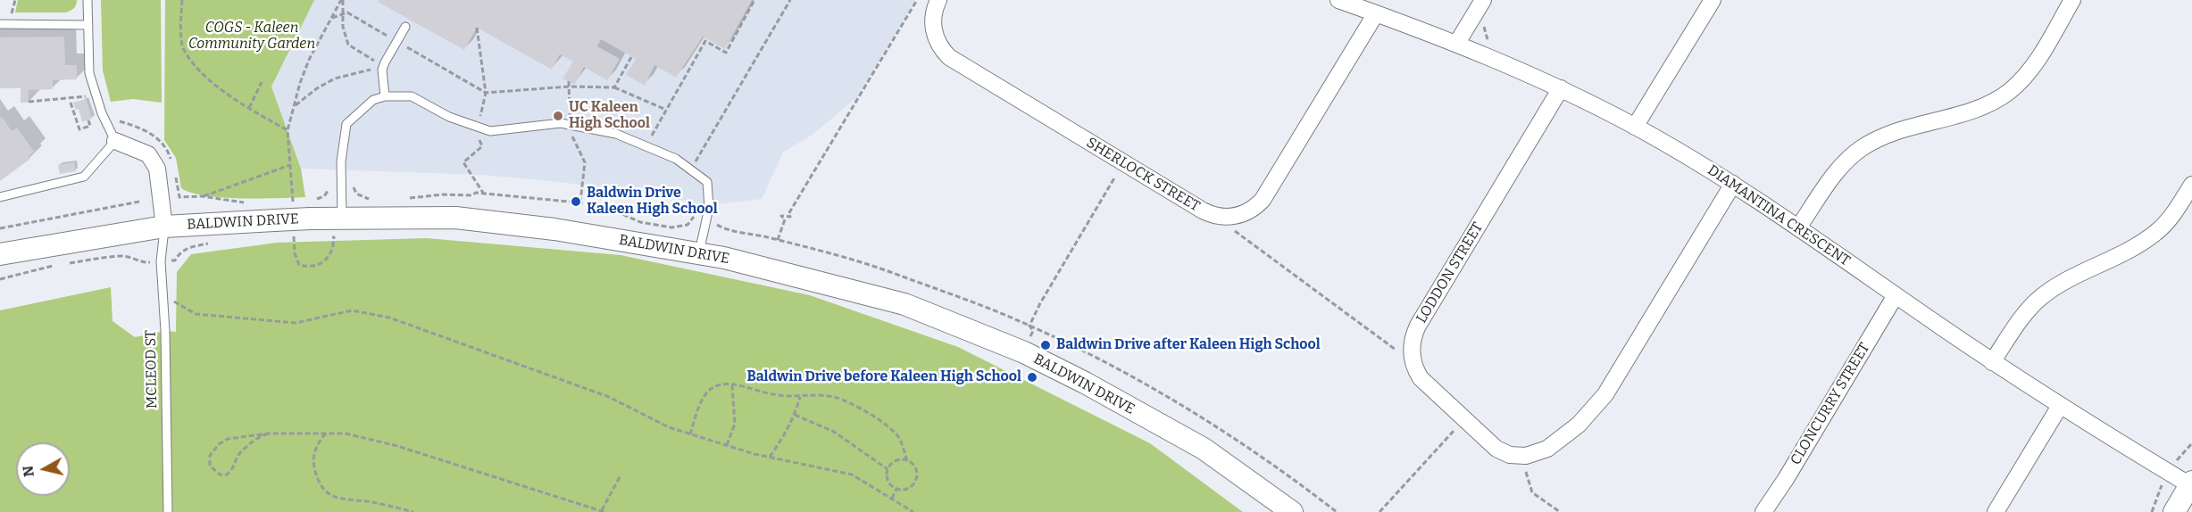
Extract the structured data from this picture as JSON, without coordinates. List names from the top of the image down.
{
  "streets": {
    "main road": ["BALDWIN DRIVE"],
    "street": [
      "SHERLOCK STREET",
      "DIAMANTINA CRESCENT",
      "LODDON STREET",
      "CLONCURRY STREET"
    ],
    "lane": ["MCLEOD ST"]
  },
  "crossings": [
    ["DIAMANTINA CRESCENT", "LODDON STREET"],
    ["DIAMANTINA CRESCENT", "CLONCURRY STREET"],
    ["BALDWIN DRIVE", "MCLEOD ST"]
  ],
  "parks": ["COGS - Kaleen Community Garden"],
  "places": [
    "UC Kaleen High School",
    "Baldwin Drive Kaleen High School",
    "Baldwin Drive after Kaleen High School",
    "Baldwin Drive before Kaleen High School"
  ],
  "north": "left"
}
